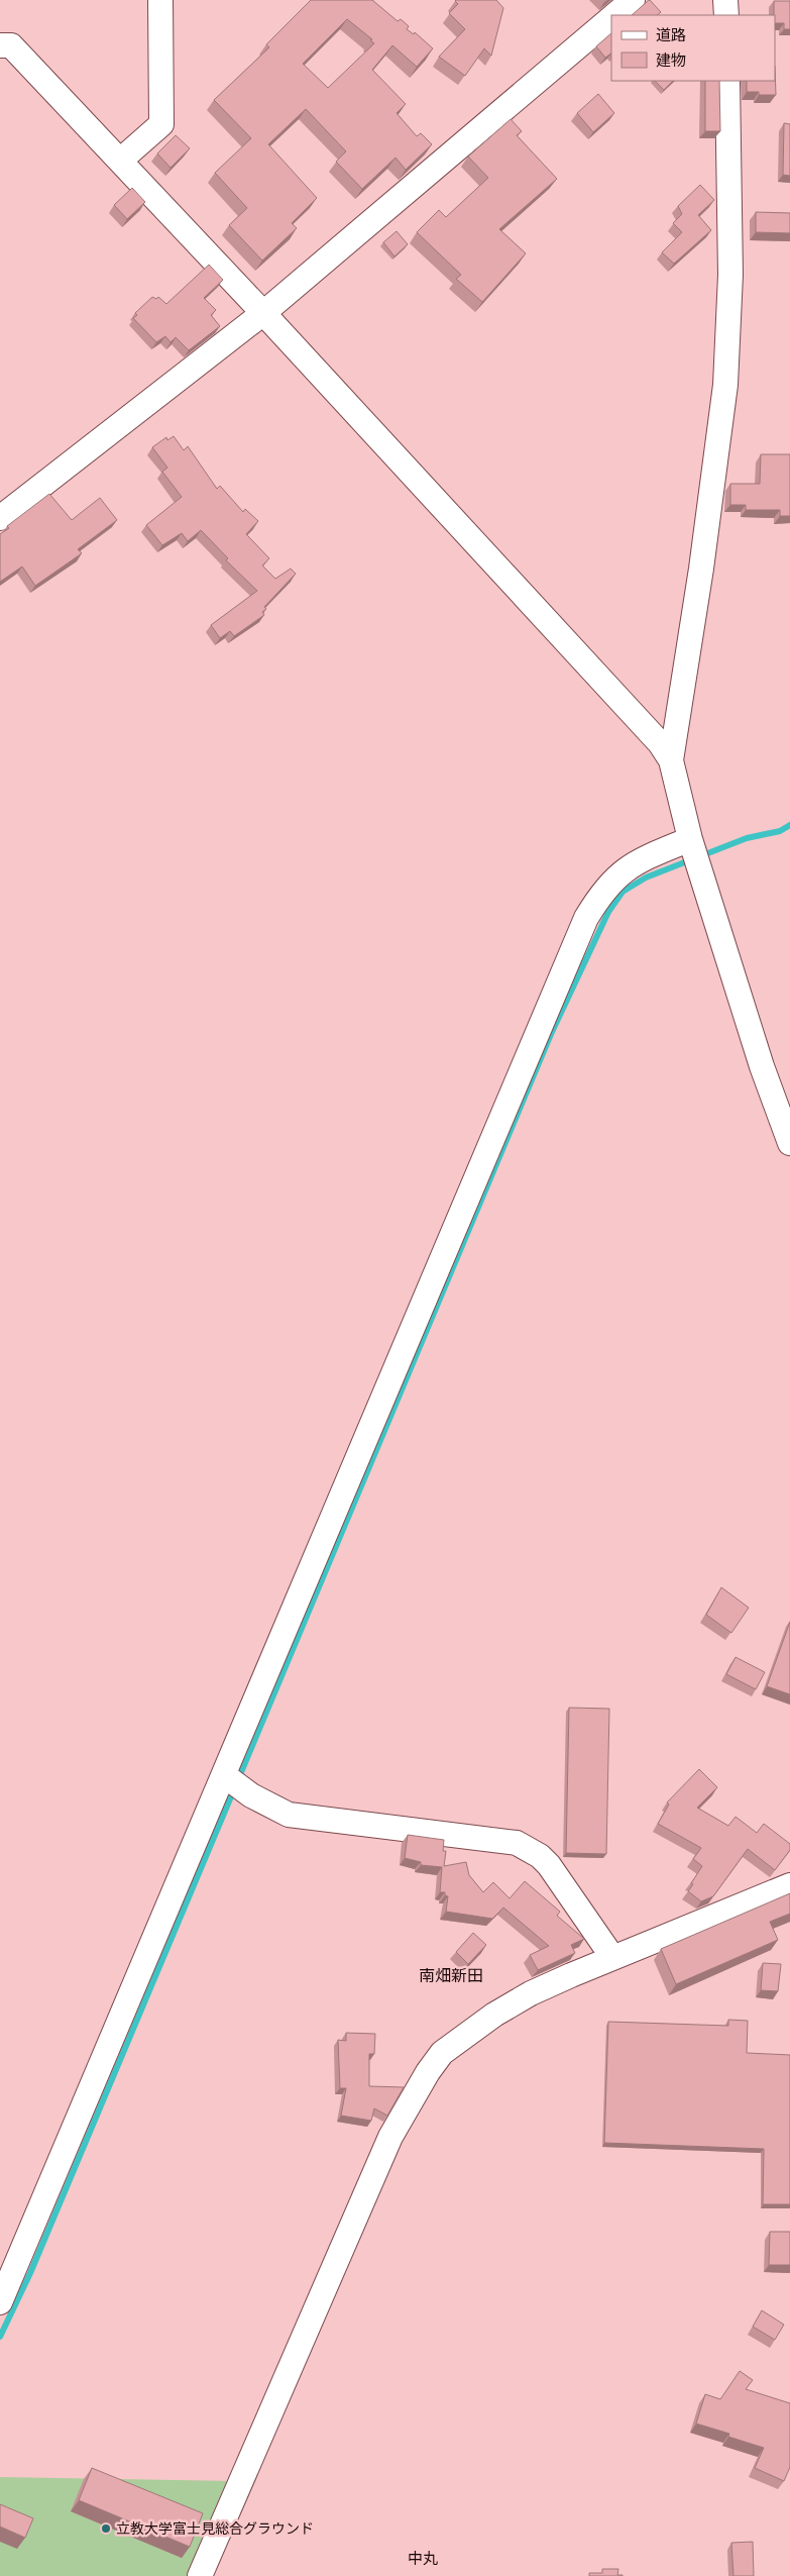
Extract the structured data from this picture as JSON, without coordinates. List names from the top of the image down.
{
  "districts": ["南畑新田", "中丸"],
  "places": ["立教大学富士見総合グラウンド"],
  "legend": ["道路", "建物"]
}
